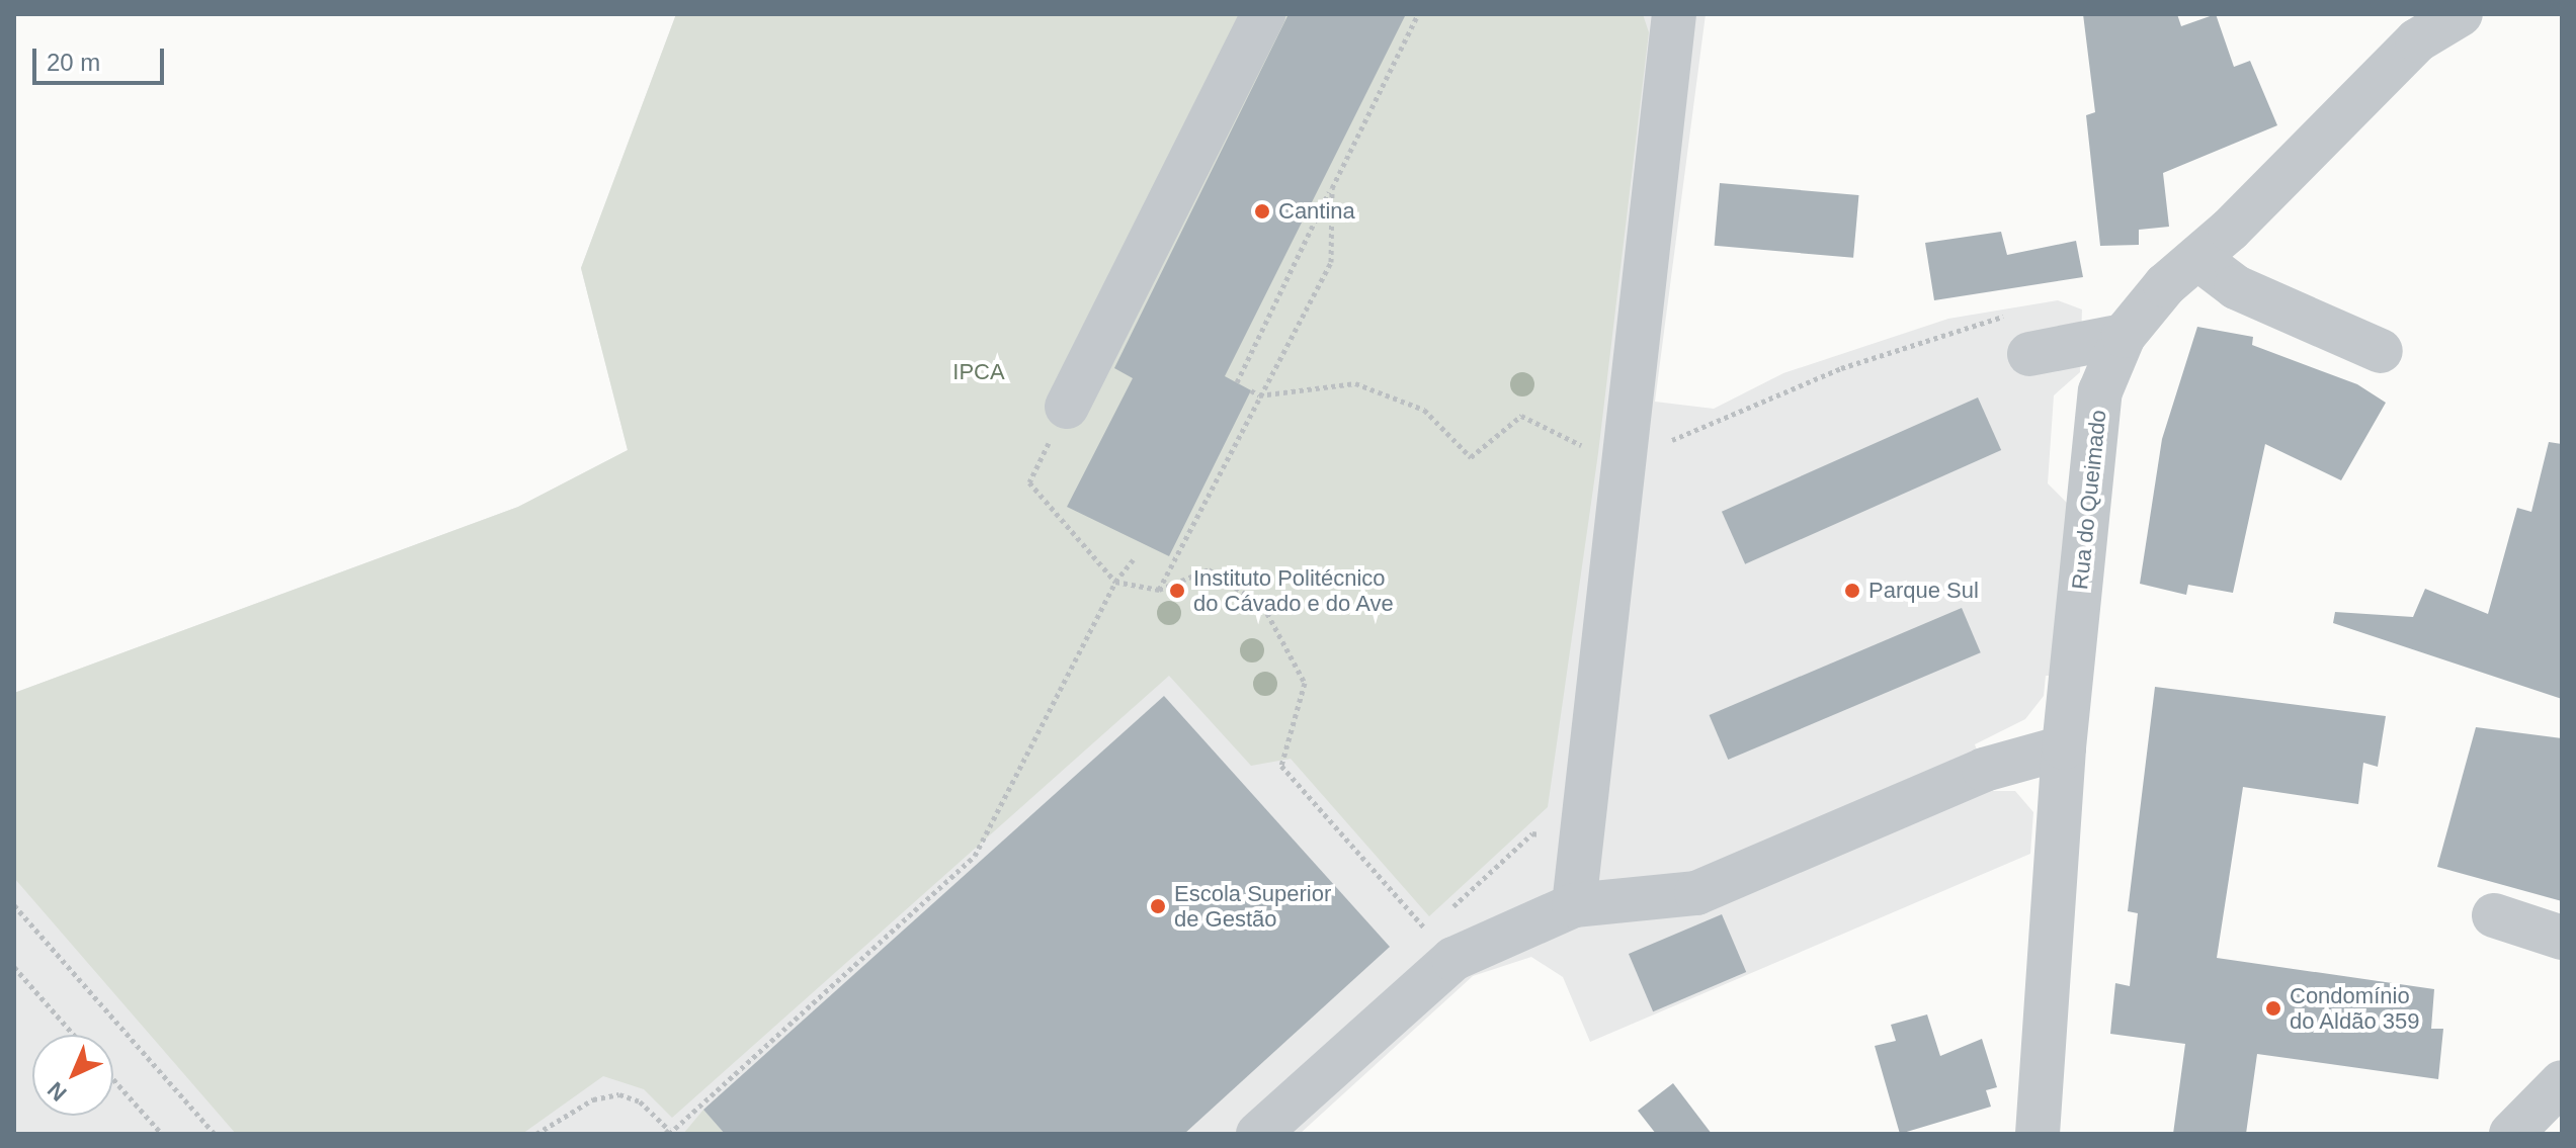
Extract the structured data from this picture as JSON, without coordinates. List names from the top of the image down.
{
  "streets": {
    "street": ["Rua do Queimado"]
  },
  "parks": ["IPCA"],
  "places": [
    "Cantina",
    "Instituto Politécnico do Cávado e do Ave",
    "Parque Sul",
    "Escola Superior de Gestão",
    "Condomínio do Aldão 359"
  ],
  "scale_bar": "20 m",
  "north": "bottom left"
}
